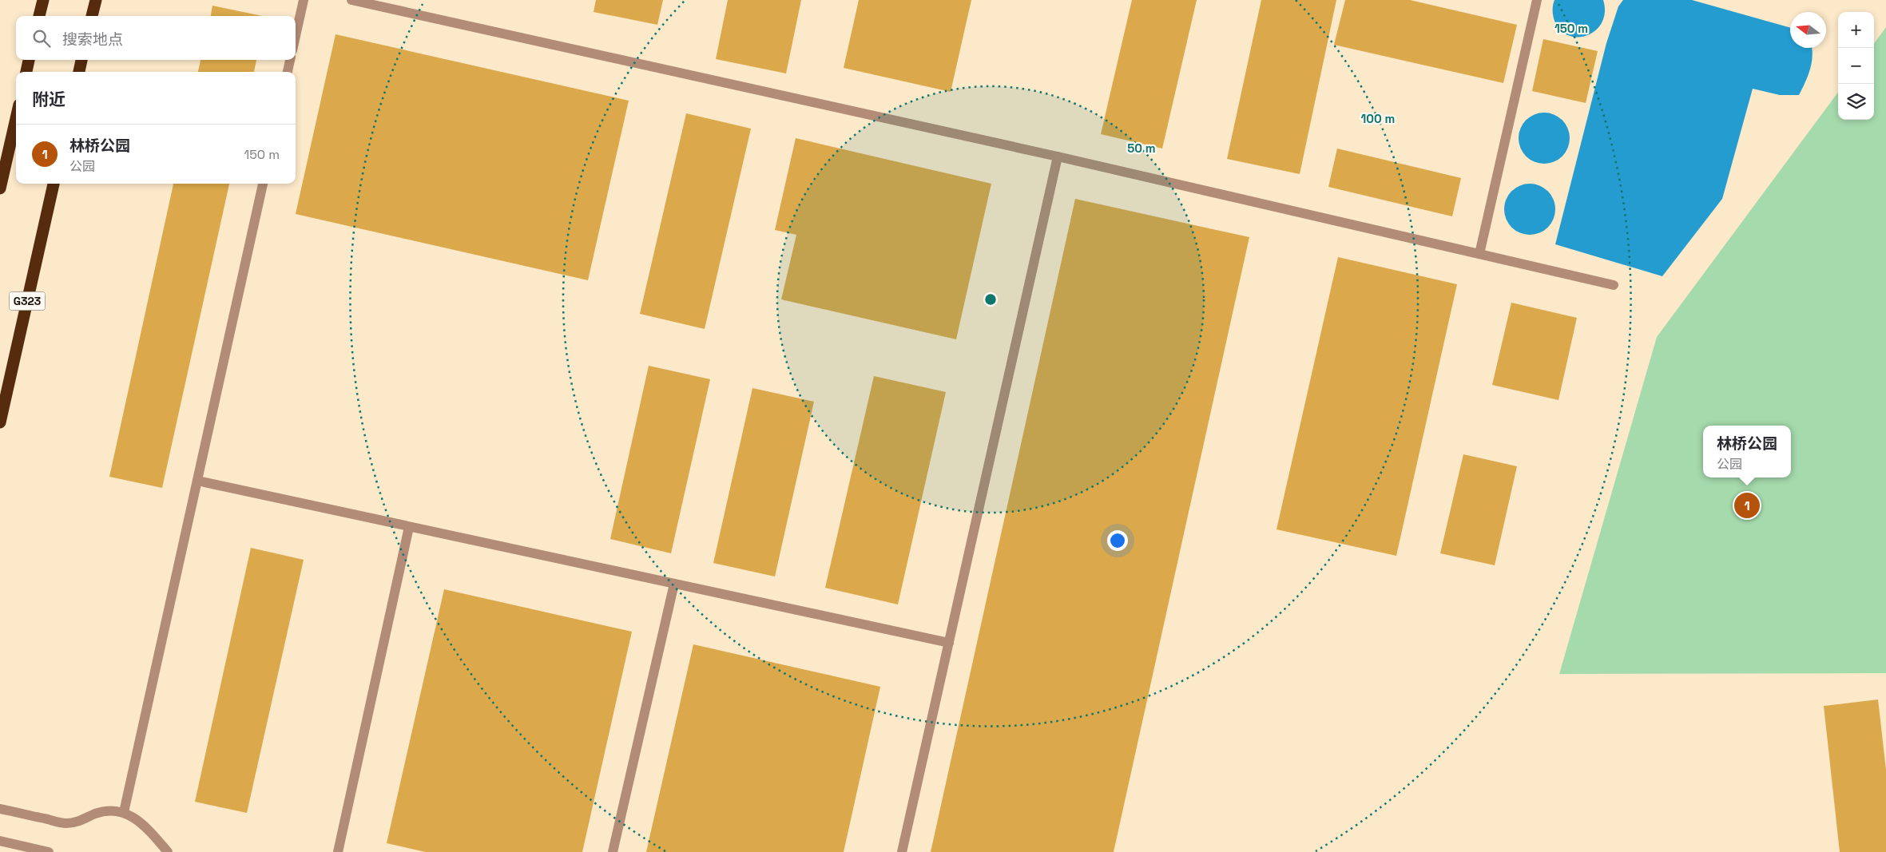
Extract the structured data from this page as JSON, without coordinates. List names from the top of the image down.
{
  "streets": {
    "highway": ["G323"]
  },
  "north": "left",
  "page": {
    "map_buttons": ["+", "−"],
    "search": "搜索地点",
    "heading": "附近",
    "list": [
      {
        "mark": "1",
        "name": "林桥公园",
        "note": "公园",
        "value": "150 m"
      }
    ],
    "popup": ["林桥公园", "公园"],
    "pins": "1"
  },
  "rings": ["150 m", "100 m", "50 m"]
}
